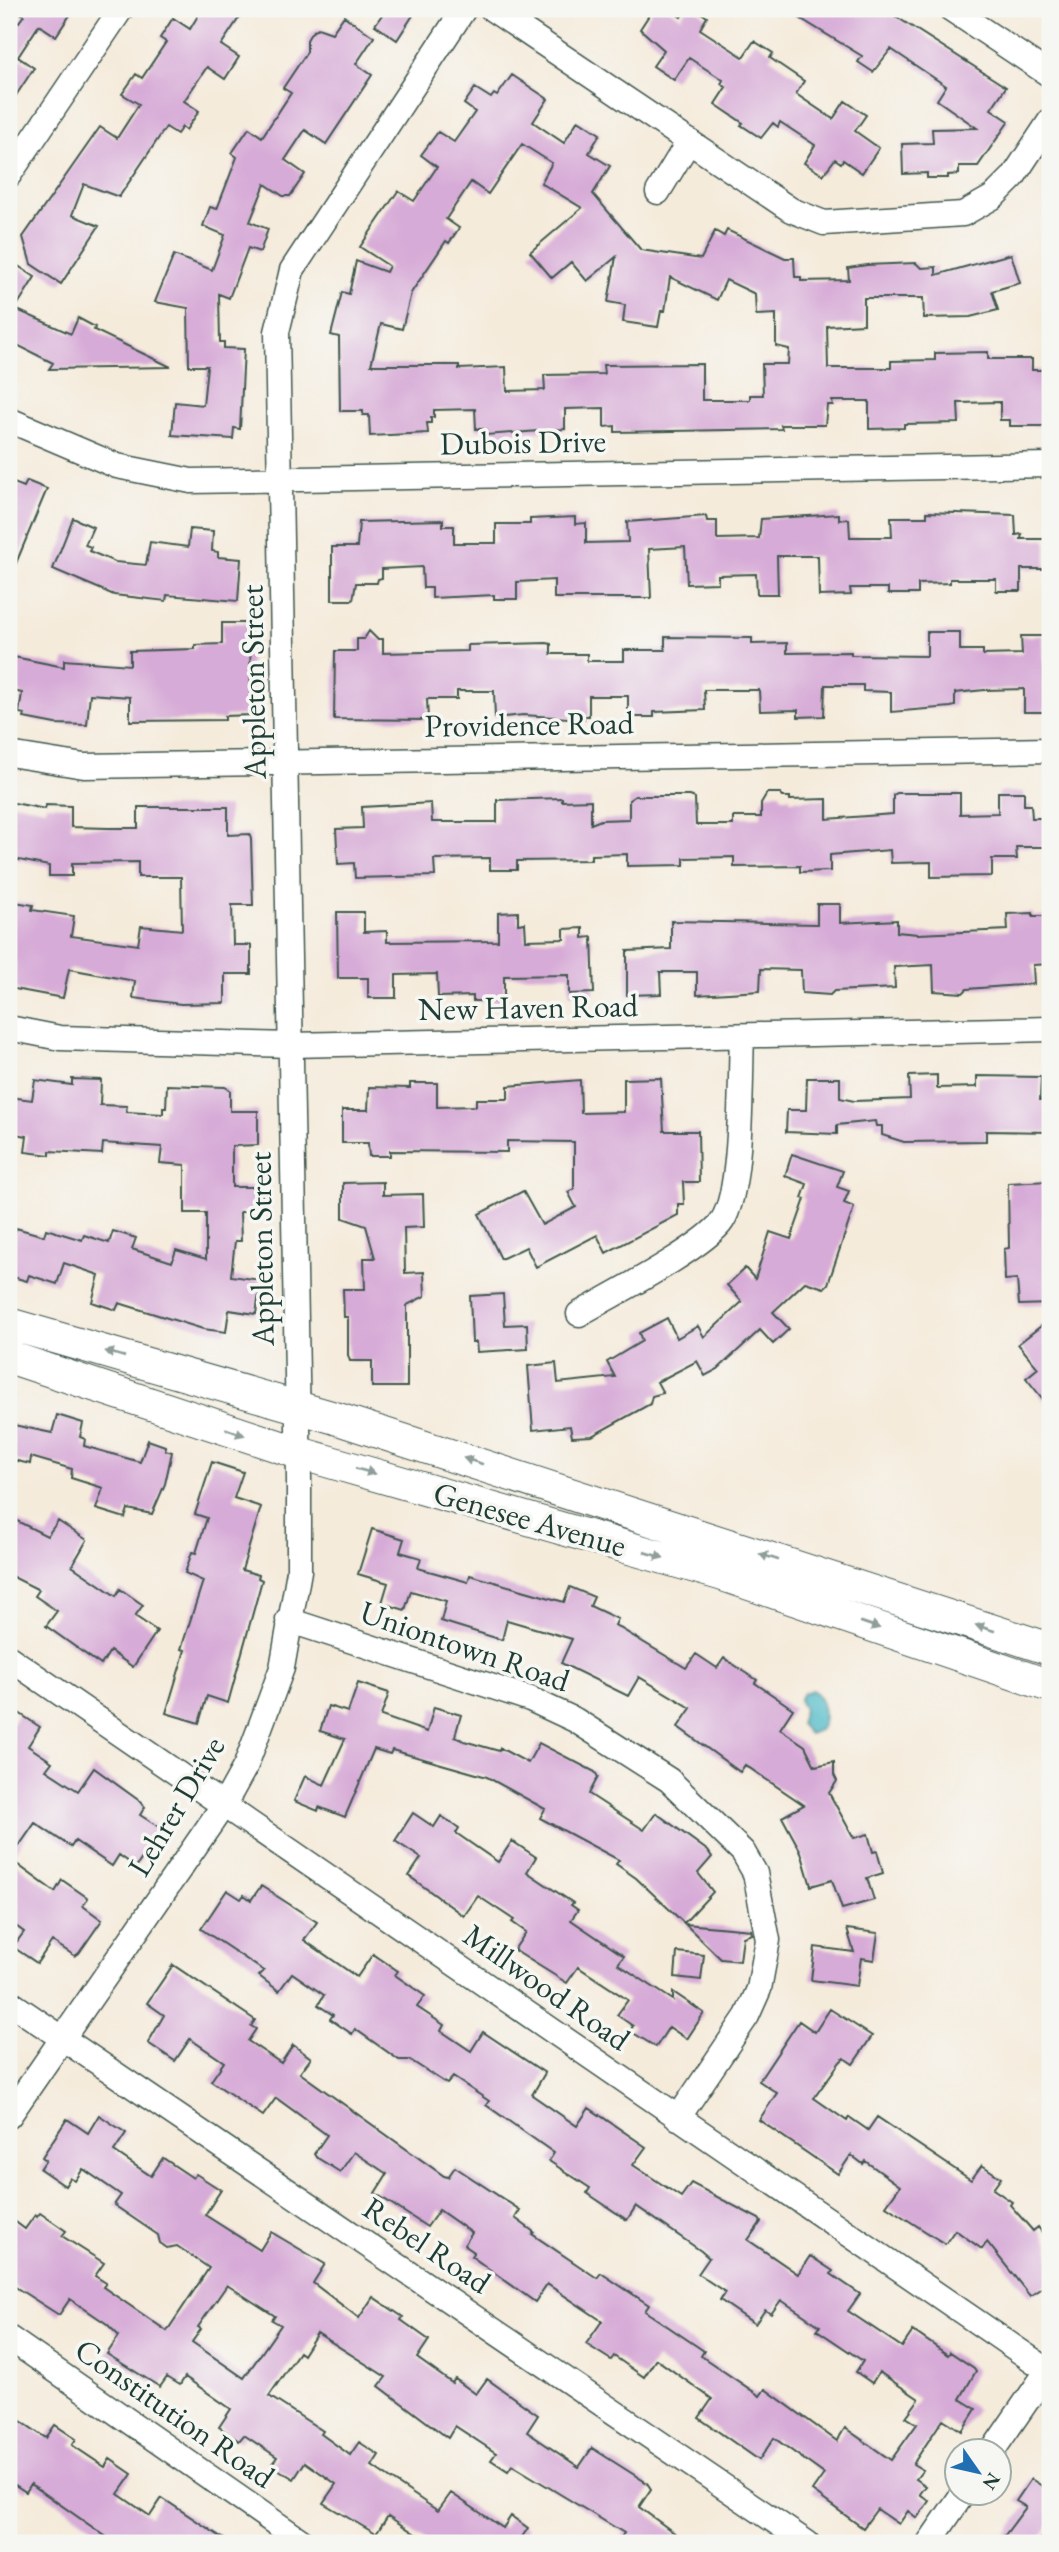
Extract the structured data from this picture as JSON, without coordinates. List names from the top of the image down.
{
  "streets": {
    "main road": ["Genesee Avenue"],
    "street": [
      "Dubois Drive",
      "Appleton Street",
      "Providence Road",
      "New Haven Road",
      "Uniontown Road",
      "Lehrer Drive",
      "Millwood Road",
      "Rebel Road",
      "Constitution Road"
    ]
  },
  "crossings": [
    ["Dubois Drive", "Appleton Street"],
    ["Appleton Street", "Providence Road"],
    ["Appleton Street", "New Haven Road"],
    ["Appleton Street", "Genesee Avenue"],
    ["Appleton Street", "Lehrer Drive"],
    ["Genesee Avenue", "Lehrer Drive"],
    ["Uniontown Road", "Lehrer Drive"],
    ["Uniontown Road", "Millwood Road"],
    ["Lehrer Drive", "Millwood Road"],
    ["Lehrer Drive", "Rebel Road"]
  ],
  "north": "bottom right"
}
